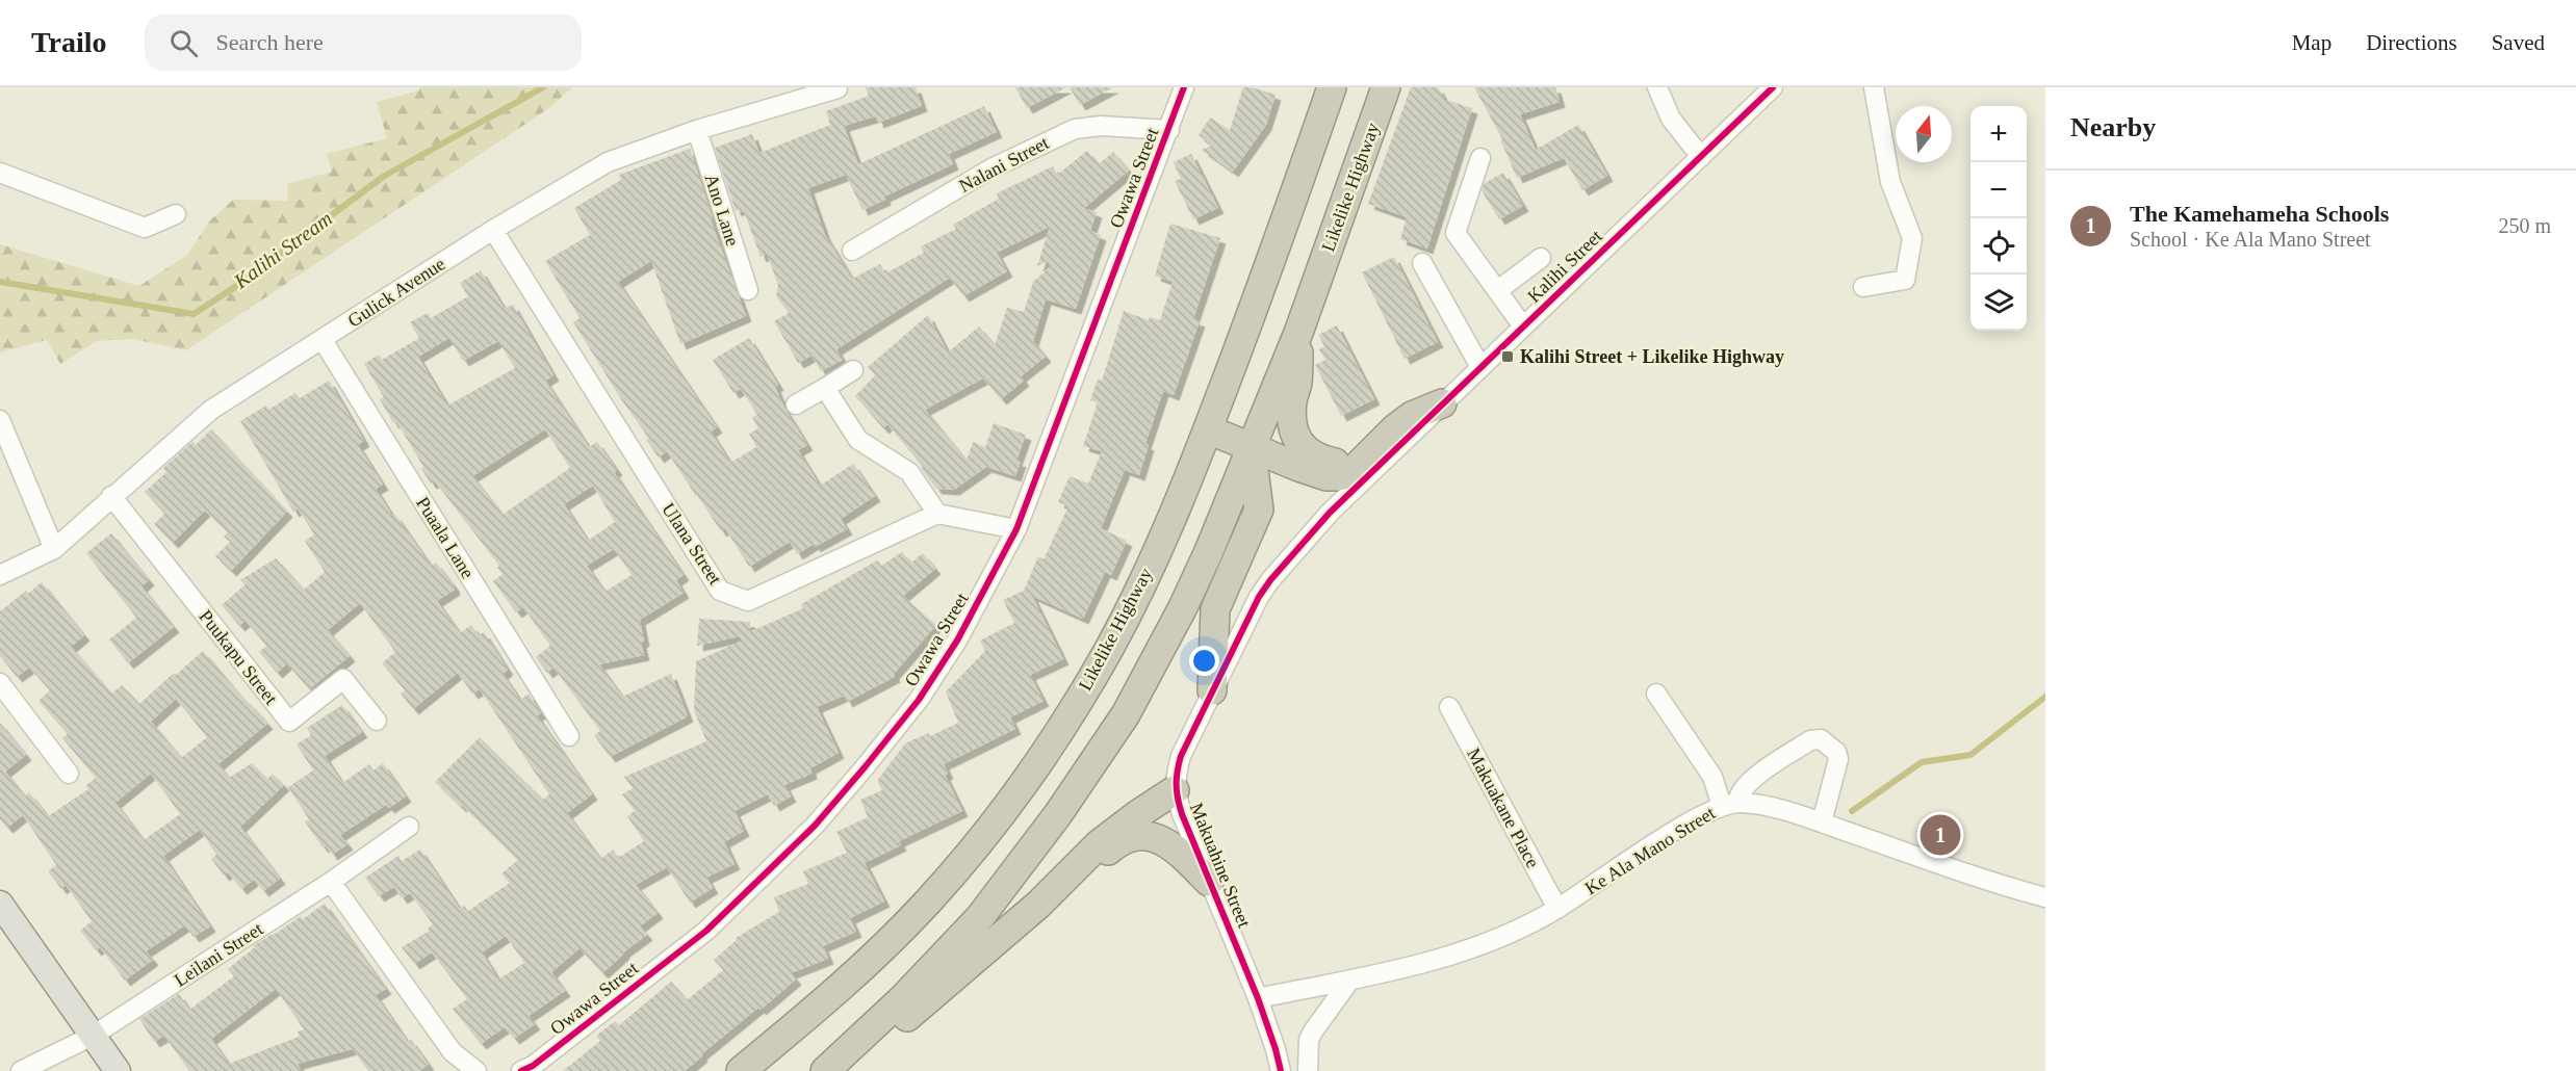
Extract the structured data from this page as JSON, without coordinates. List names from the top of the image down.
{
  "streets": {
    "highway": ["Likelike Highway"],
    "street": [
      "Nalani Street",
      "Owawa Street",
      "Ano Lane",
      "Kalihi Street",
      "Gulick Avenue",
      "Puaala Lane",
      "Ulana Street",
      "Puukapu Street",
      "Makuakane Place",
      "Ke Ala Mano Street",
      "Makuahine Street",
      "Leilani Street"
    ]
  },
  "crossings": [
    ["Nalani Street", "Owawa Street"],
    ["Ano Lane", "Gulick Avenue"],
    ["Kalihi Street", "Makuahine Street"],
    ["Gulick Avenue", "Puaala Lane"],
    ["Gulick Avenue", "Ulana Street"],
    ["Gulick Avenue", "Puukapu Street"],
    ["Makuakane Place", "Ke Ala Mano Street"],
    ["Ke Ala Mano Street", "Makuahine Street"]
  ],
  "water": ["Kalihi Stream"],
  "places": {
    "transit": ["Kalihi Street + Likelike Highway"]
  },
  "north": "top",
  "page": {
    "header": "Trailo",
    "search": "Search here",
    "nav": ["Map", "Directions", "Saved"],
    "heading": "Nearby",
    "map_buttons": ["+", "−"],
    "list": [
      {
        "mark": "1",
        "name": "The Kamehameha Schools",
        "note": "School · Ke Ala Mano Street",
        "value": "250 m"
      }
    ],
    "pins": "1"
  }
}
